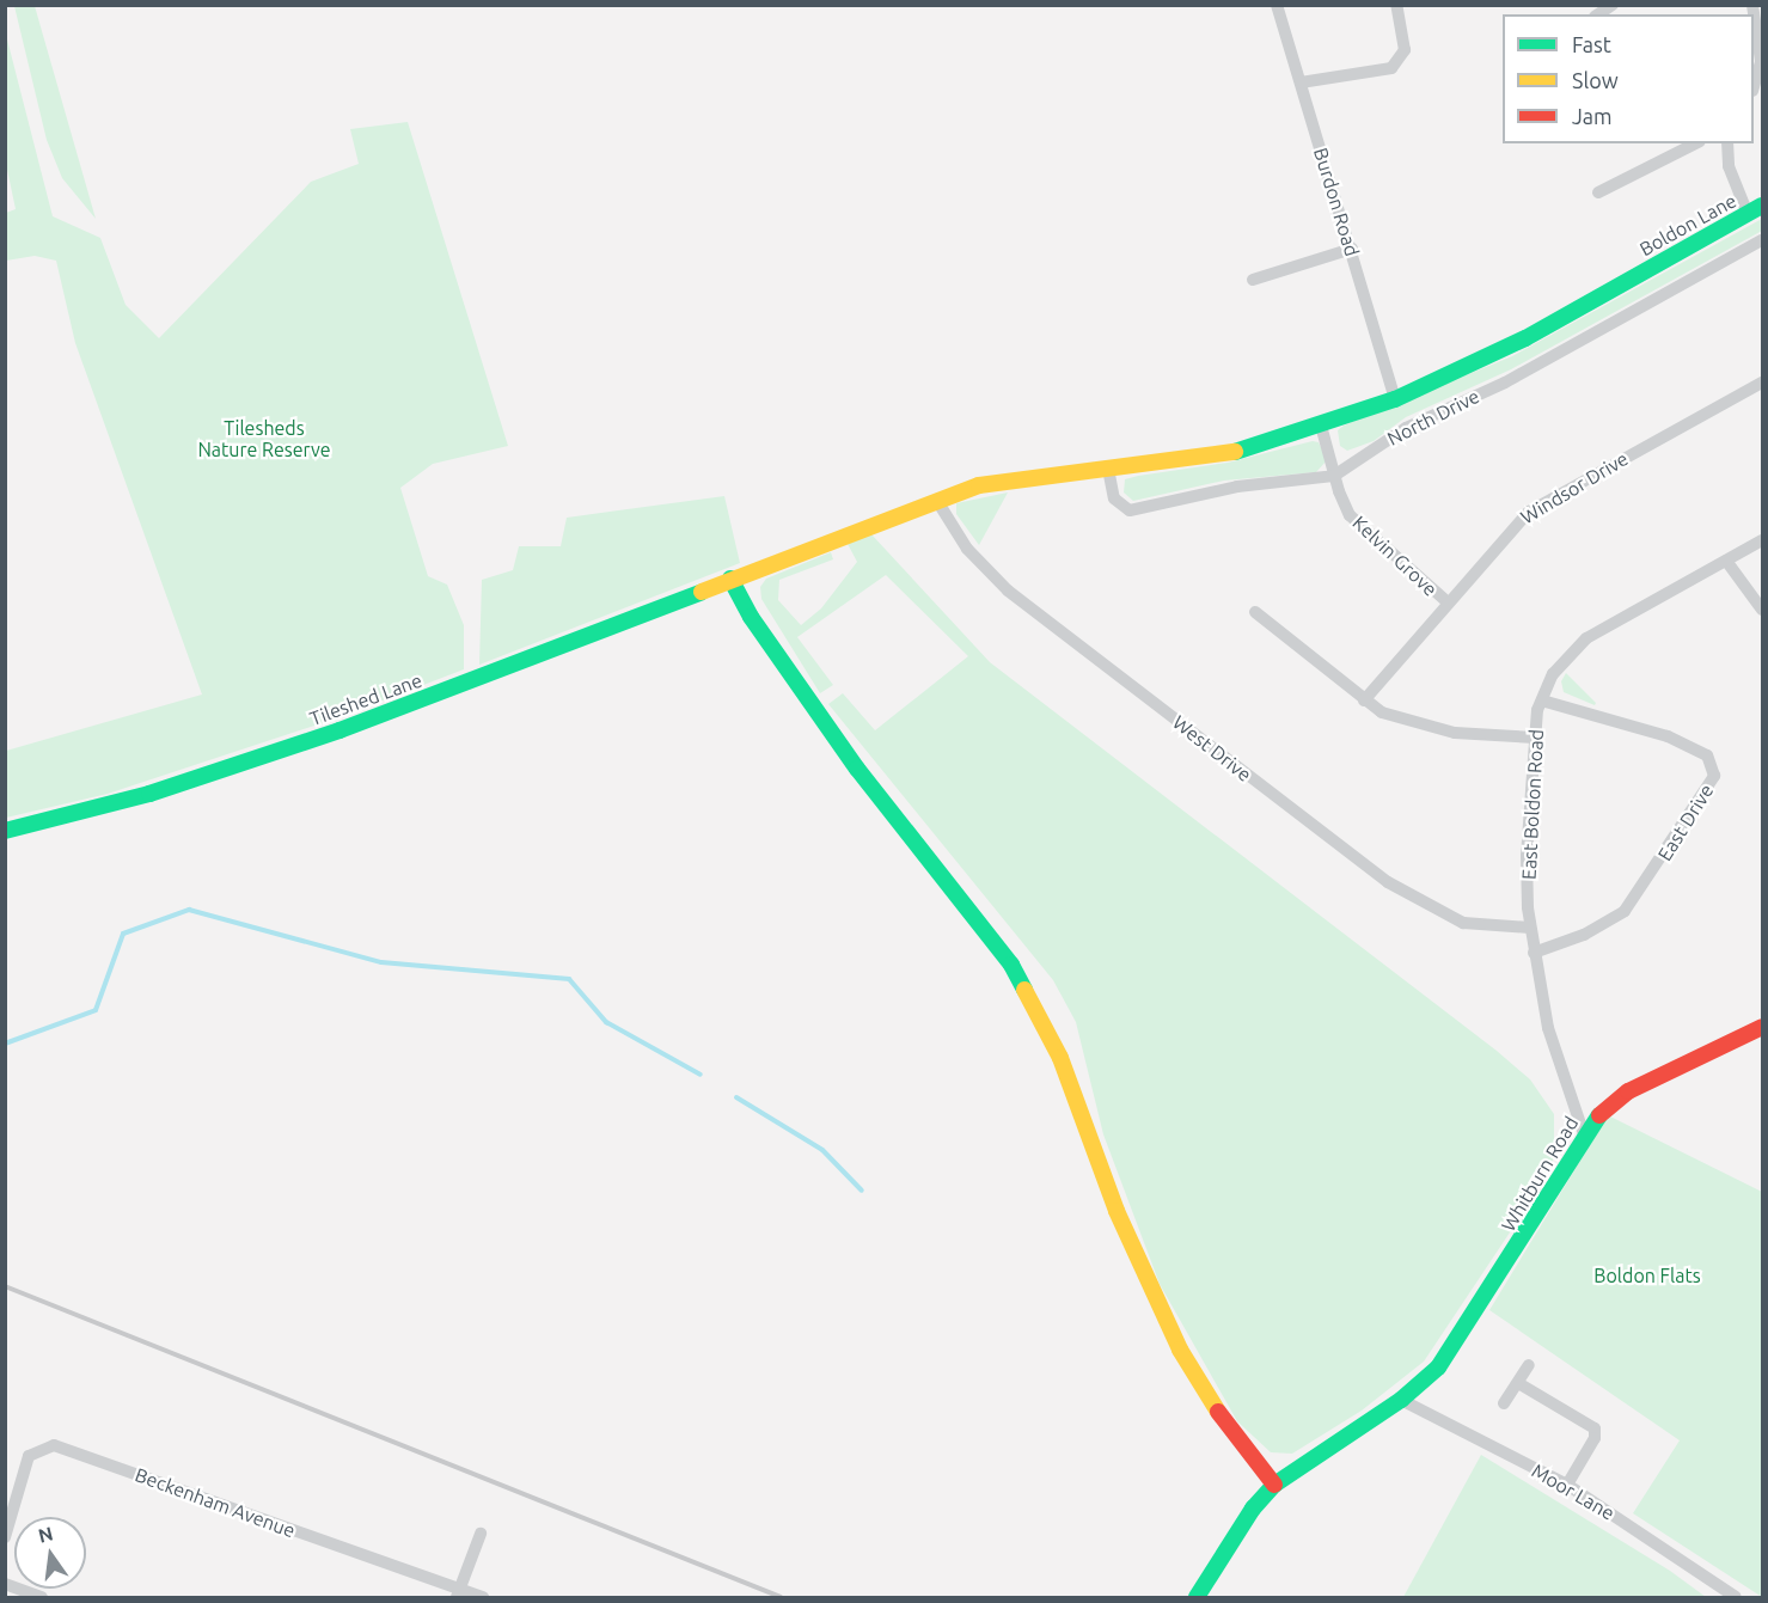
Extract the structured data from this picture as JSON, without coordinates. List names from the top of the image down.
{
  "streets": {
    "street": [
      "Burdon Road",
      "Boldon Lane",
      "North Drive",
      "Windsor Drive",
      "Kelvin Grove",
      "Tileshed Lane",
      "West Drive",
      "East Boldon Road",
      "East Drive",
      "Whitburn Road",
      "Moor Lane",
      "Beckenham Avenue"
    ]
  },
  "crossings": [
    ["Burdon Road", "Boldon Lane"],
    ["Boldon Lane", "North Drive"],
    ["Boldon Lane", "Kelvin Grove"],
    ["Boldon Lane", "Tileshed Lane"],
    ["North Drive", "Kelvin Grove"],
    ["North Drive", "Tileshed Lane"],
    ["Windsor Drive", "Kelvin Grove"],
    ["Tileshed Lane", "West Drive"],
    ["West Drive", "East Boldon Road"],
    ["East Boldon Road", "East Drive"],
    ["East Boldon Road", "Whitburn Road"],
    ["Whitburn Road", "Moor Lane"]
  ],
  "parks": ["Tilesheds Nature Reserve", "Boldon Flats"],
  "legend": ["Fast", "Slow", "Jam"],
  "north": "top"
}
